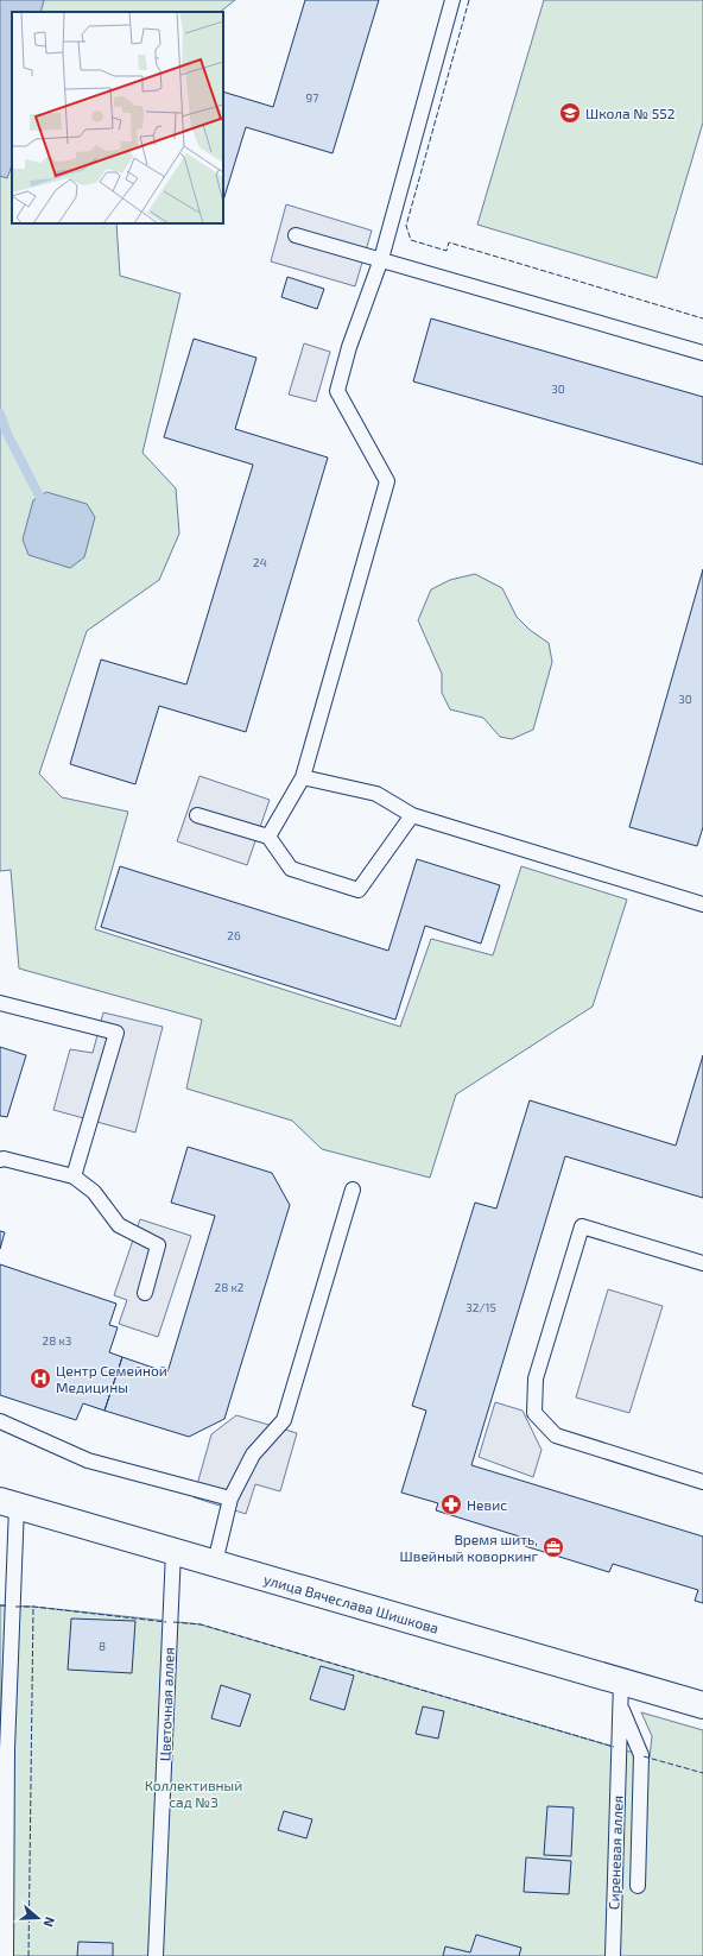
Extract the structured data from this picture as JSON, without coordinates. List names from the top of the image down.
{
  "streets": {
    "street": ["улица Вячеслава Шишкова"],
    "lane": ["Цветочная аллея", "Сиреневая аллея"]
  },
  "crossings": [
    ["улица Вячеслава Шишкова", "Цветочная аллея"],
    ["улица Вячеслава Шишкова", "Сиреневая аллея"]
  ],
  "parks": ["Коллективный сад №3"],
  "places": {
    "school or university": ["Школа № 552"],
    "hospital": ["Центр Семейной Медицины"],
    "pharmacy": ["Невис"],
    "office": ["Время шить, Швейный коворкинг"]
  },
  "house_numbers": [
    "97",
    "30",
    "24",
    "30",
    "26",
    "28 к2",
    "32/15",
    "28 к3",
    "8"
  ],
  "north": "right"
}
